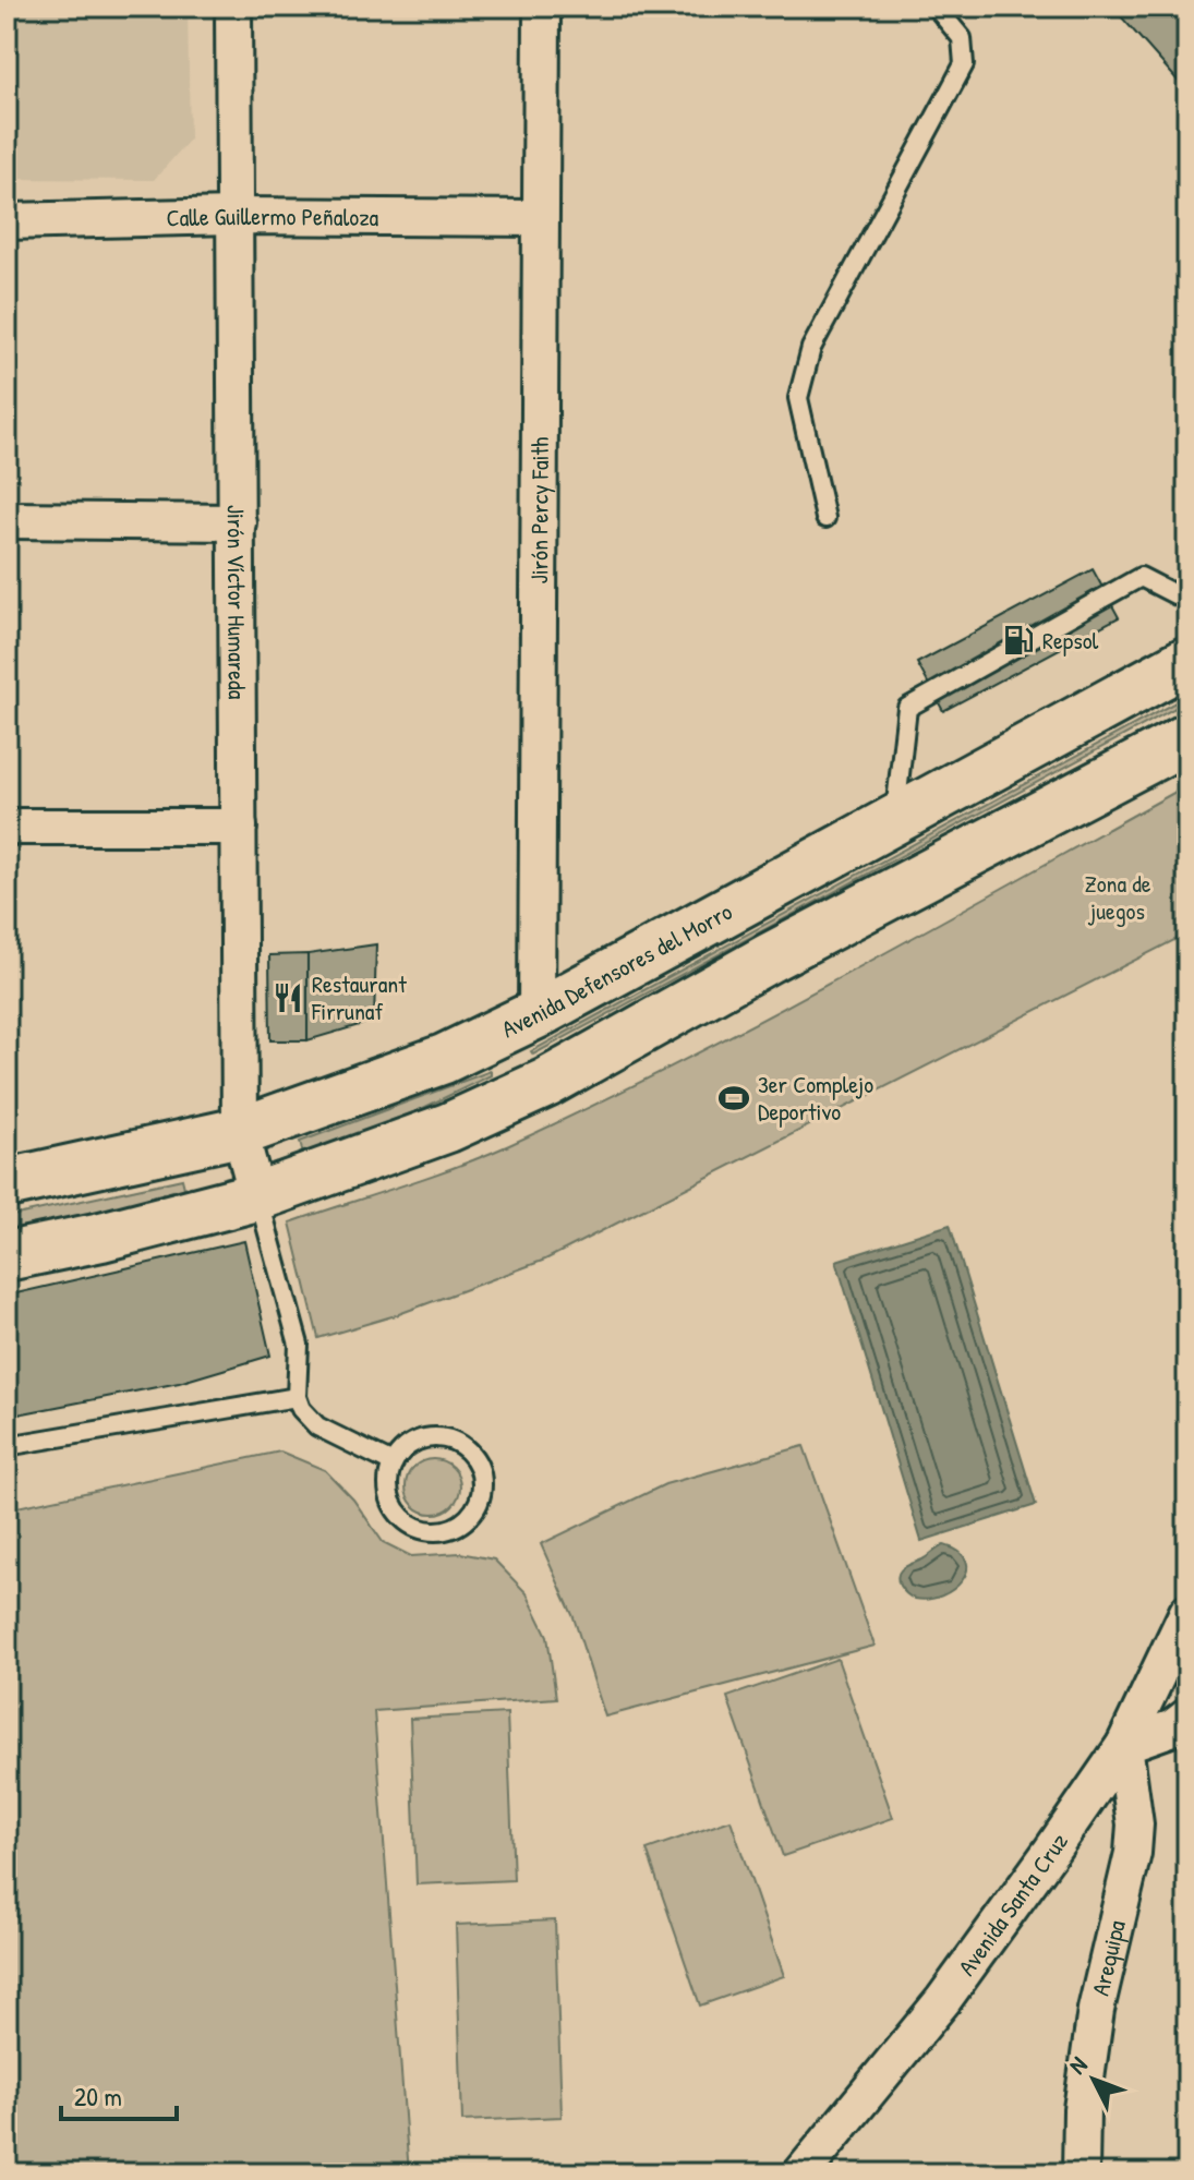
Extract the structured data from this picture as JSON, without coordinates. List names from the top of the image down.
{
  "streets": {
    "main road": ["Avenida Defensores del Morro"],
    "street": [
      "Calle Guillermo Peñaloza",
      "Jirón Percy Faith",
      "Jirón Víctor Humareda",
      "Avenida Santa Cruz",
      "Arequipa"
    ]
  },
  "crossings": [
    ["Calle Guillermo Peñaloza", "Jirón Percy Faith"],
    ["Calle Guillermo Peñaloza", "Jirón Víctor Humareda"],
    ["Jirón Percy Faith", "Avenida Defensores del Morro"],
    ["Jirón Víctor Humareda", "Avenida Defensores del Morro"],
    ["Avenida Santa Cruz", "Arequipa"]
  ],
  "parks": ["Zona de juegos"],
  "places": {
    "fuel station": ["Repsol"],
    "restaurant": ["Restaurant Firrunaf"],
    "sports": ["3er Complejo Deportivo"]
  },
  "scale_bar": "20 m",
  "north": "top left"
}
